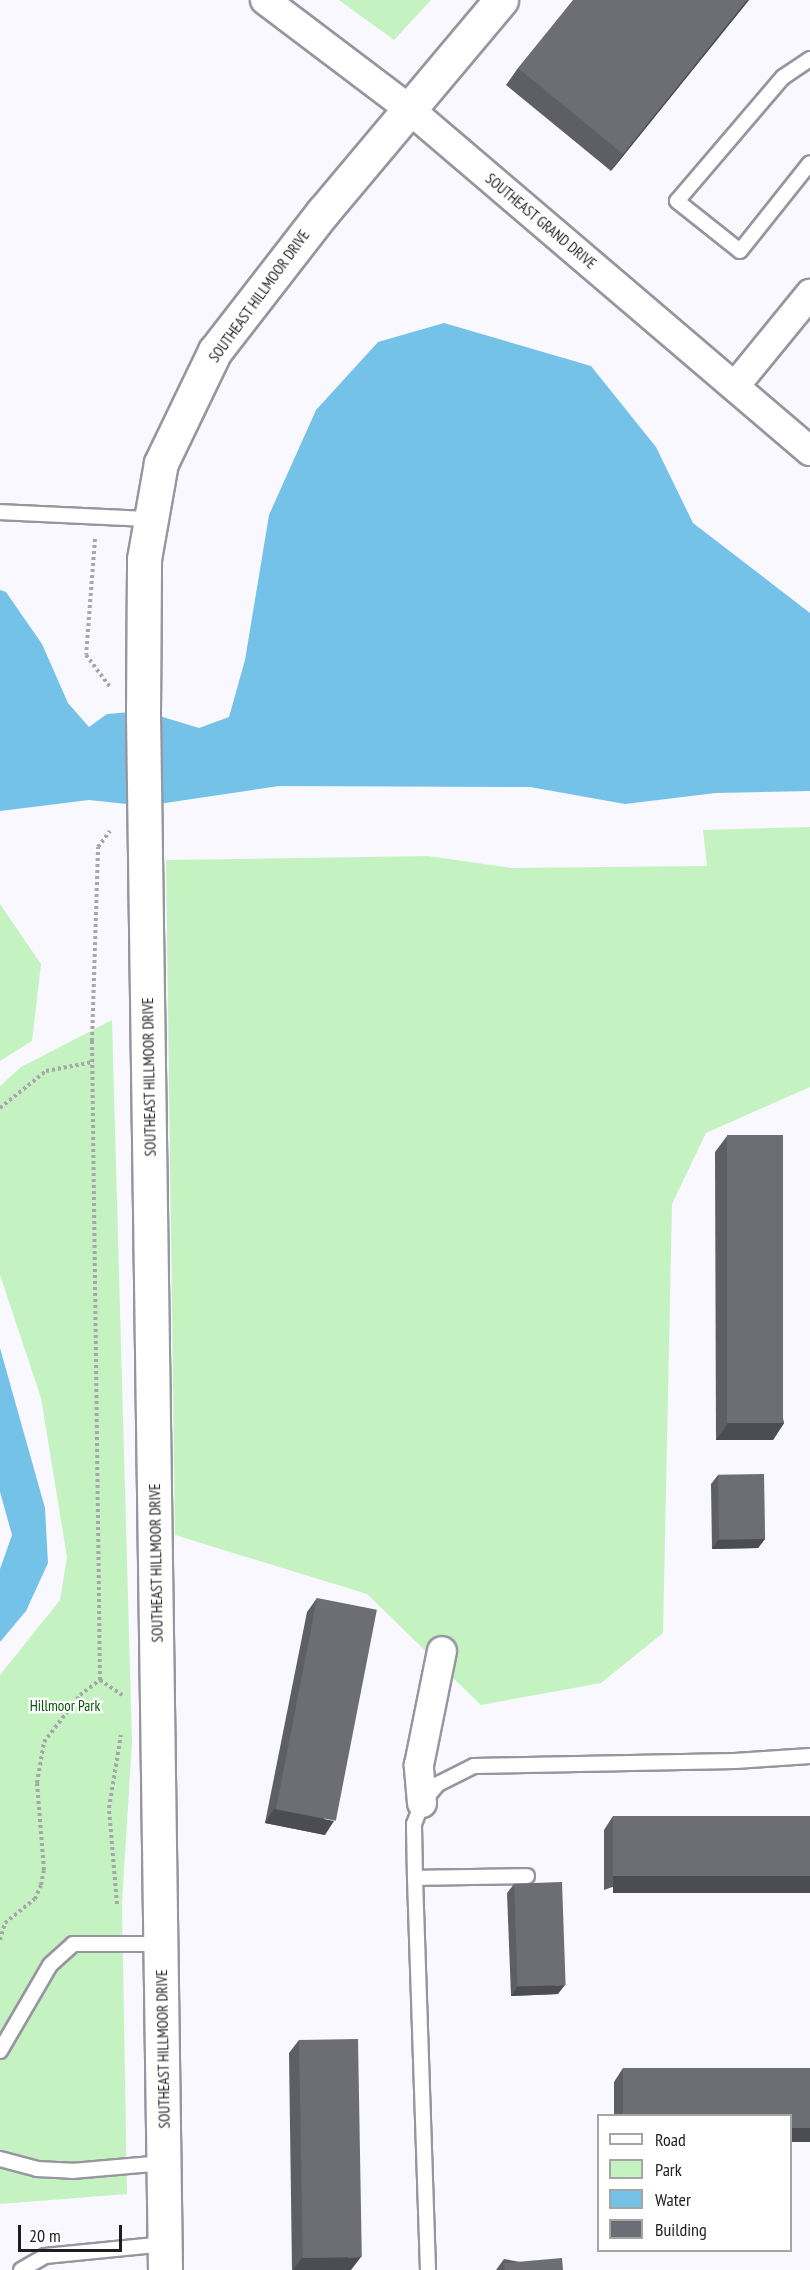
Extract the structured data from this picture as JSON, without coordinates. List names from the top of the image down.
{
  "streets": {
    "street": ["SOUTHEAST GRAND DRIVE", "SOUTHEAST HILLMOOR DRIVE"]
  },
  "crossings": [
    ["SOUTHEAST GRAND DRIVE", "SOUTHEAST HILLMOOR DRIVE"]
  ],
  "parks": ["Hillmoor Park"],
  "legend": [
    "Road",
    "Park",
    "Water",
    "Building"
  ],
  "scale_bar": "20 m"
}
